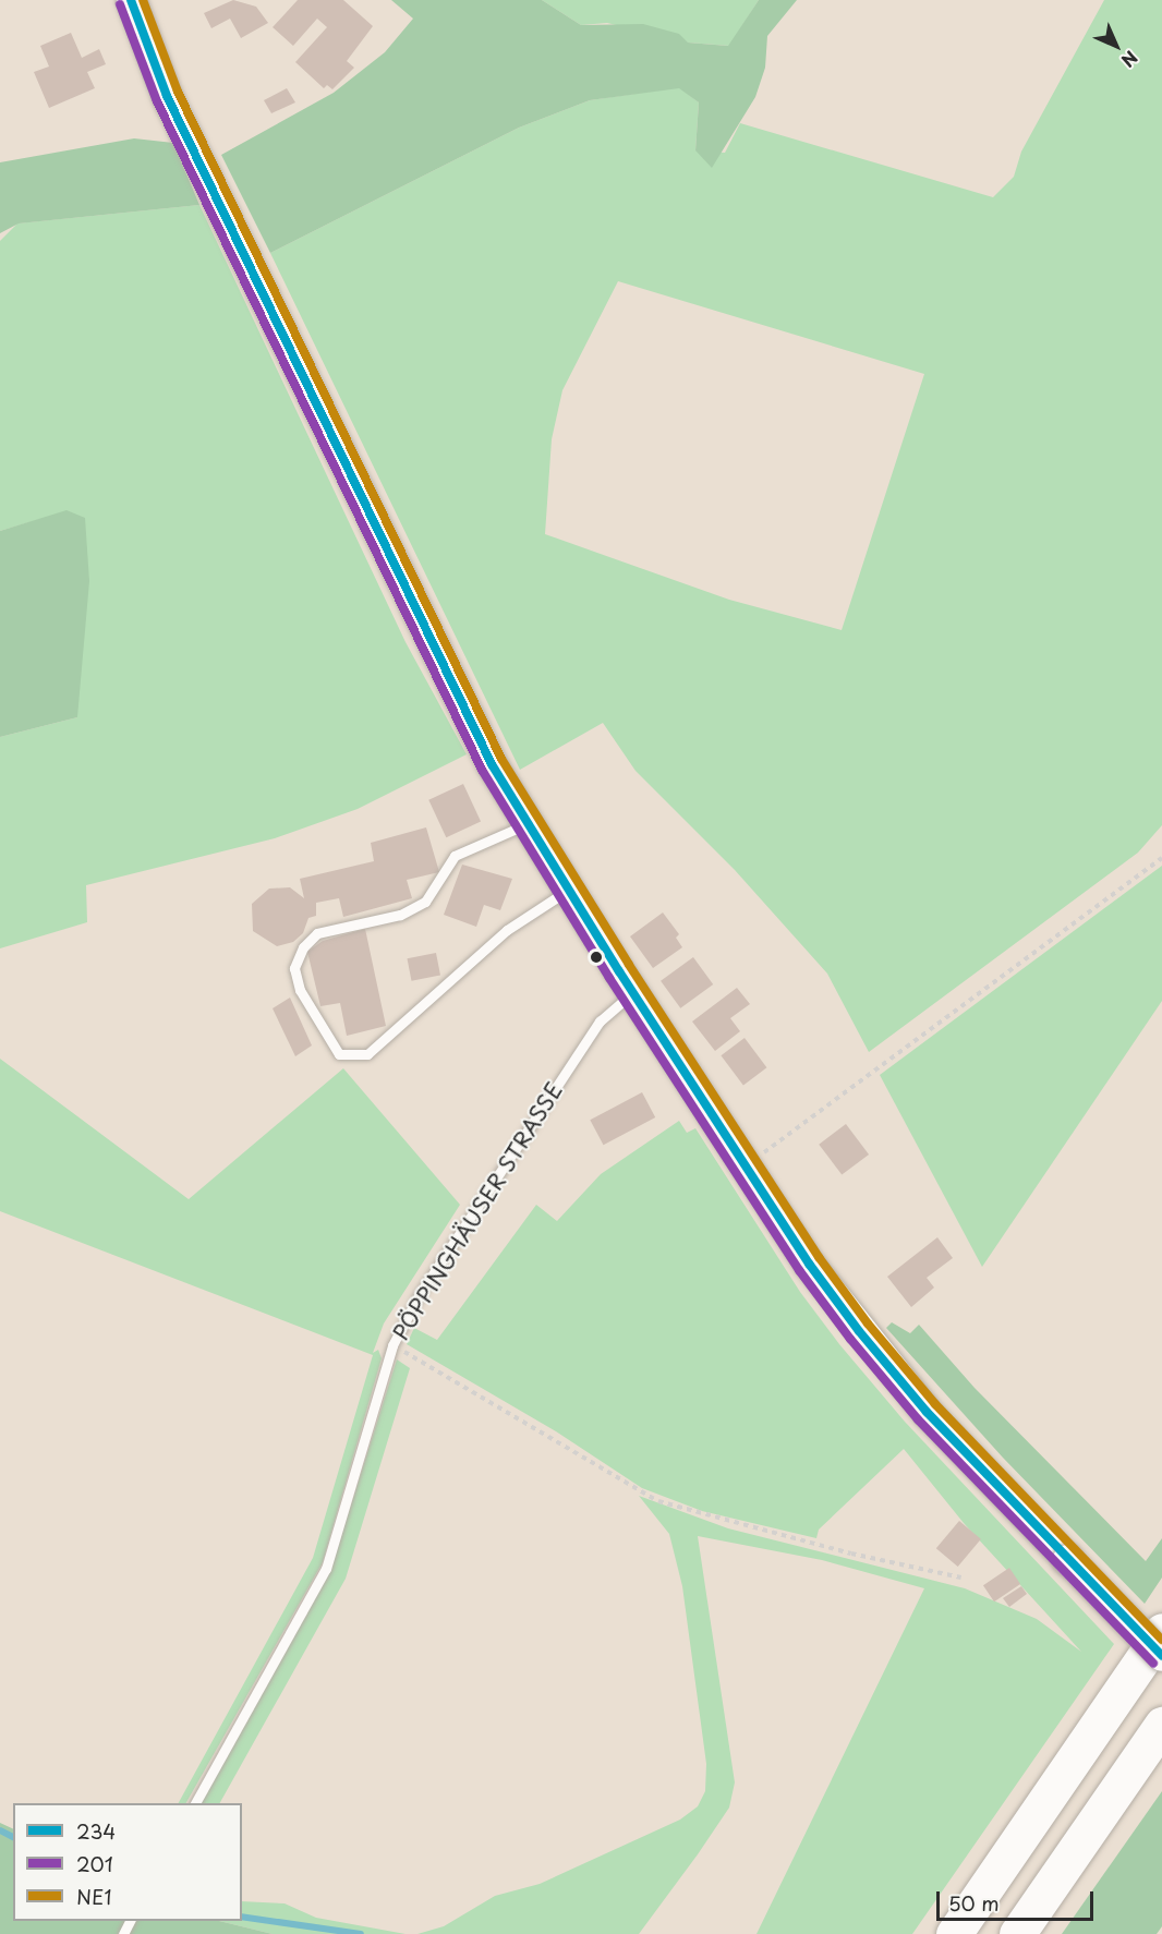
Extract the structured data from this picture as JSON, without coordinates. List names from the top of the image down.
{
  "streets": {
    "lane": ["PÖPPINGHÄUSER STRASSE"]
  },
  "lines": ["transit line 234", "transit line NE1", "transit line 201"],
  "legend": ["234", "201", "NE1"],
  "scale_bar": "50 m",
  "north": "bottom right"
}
